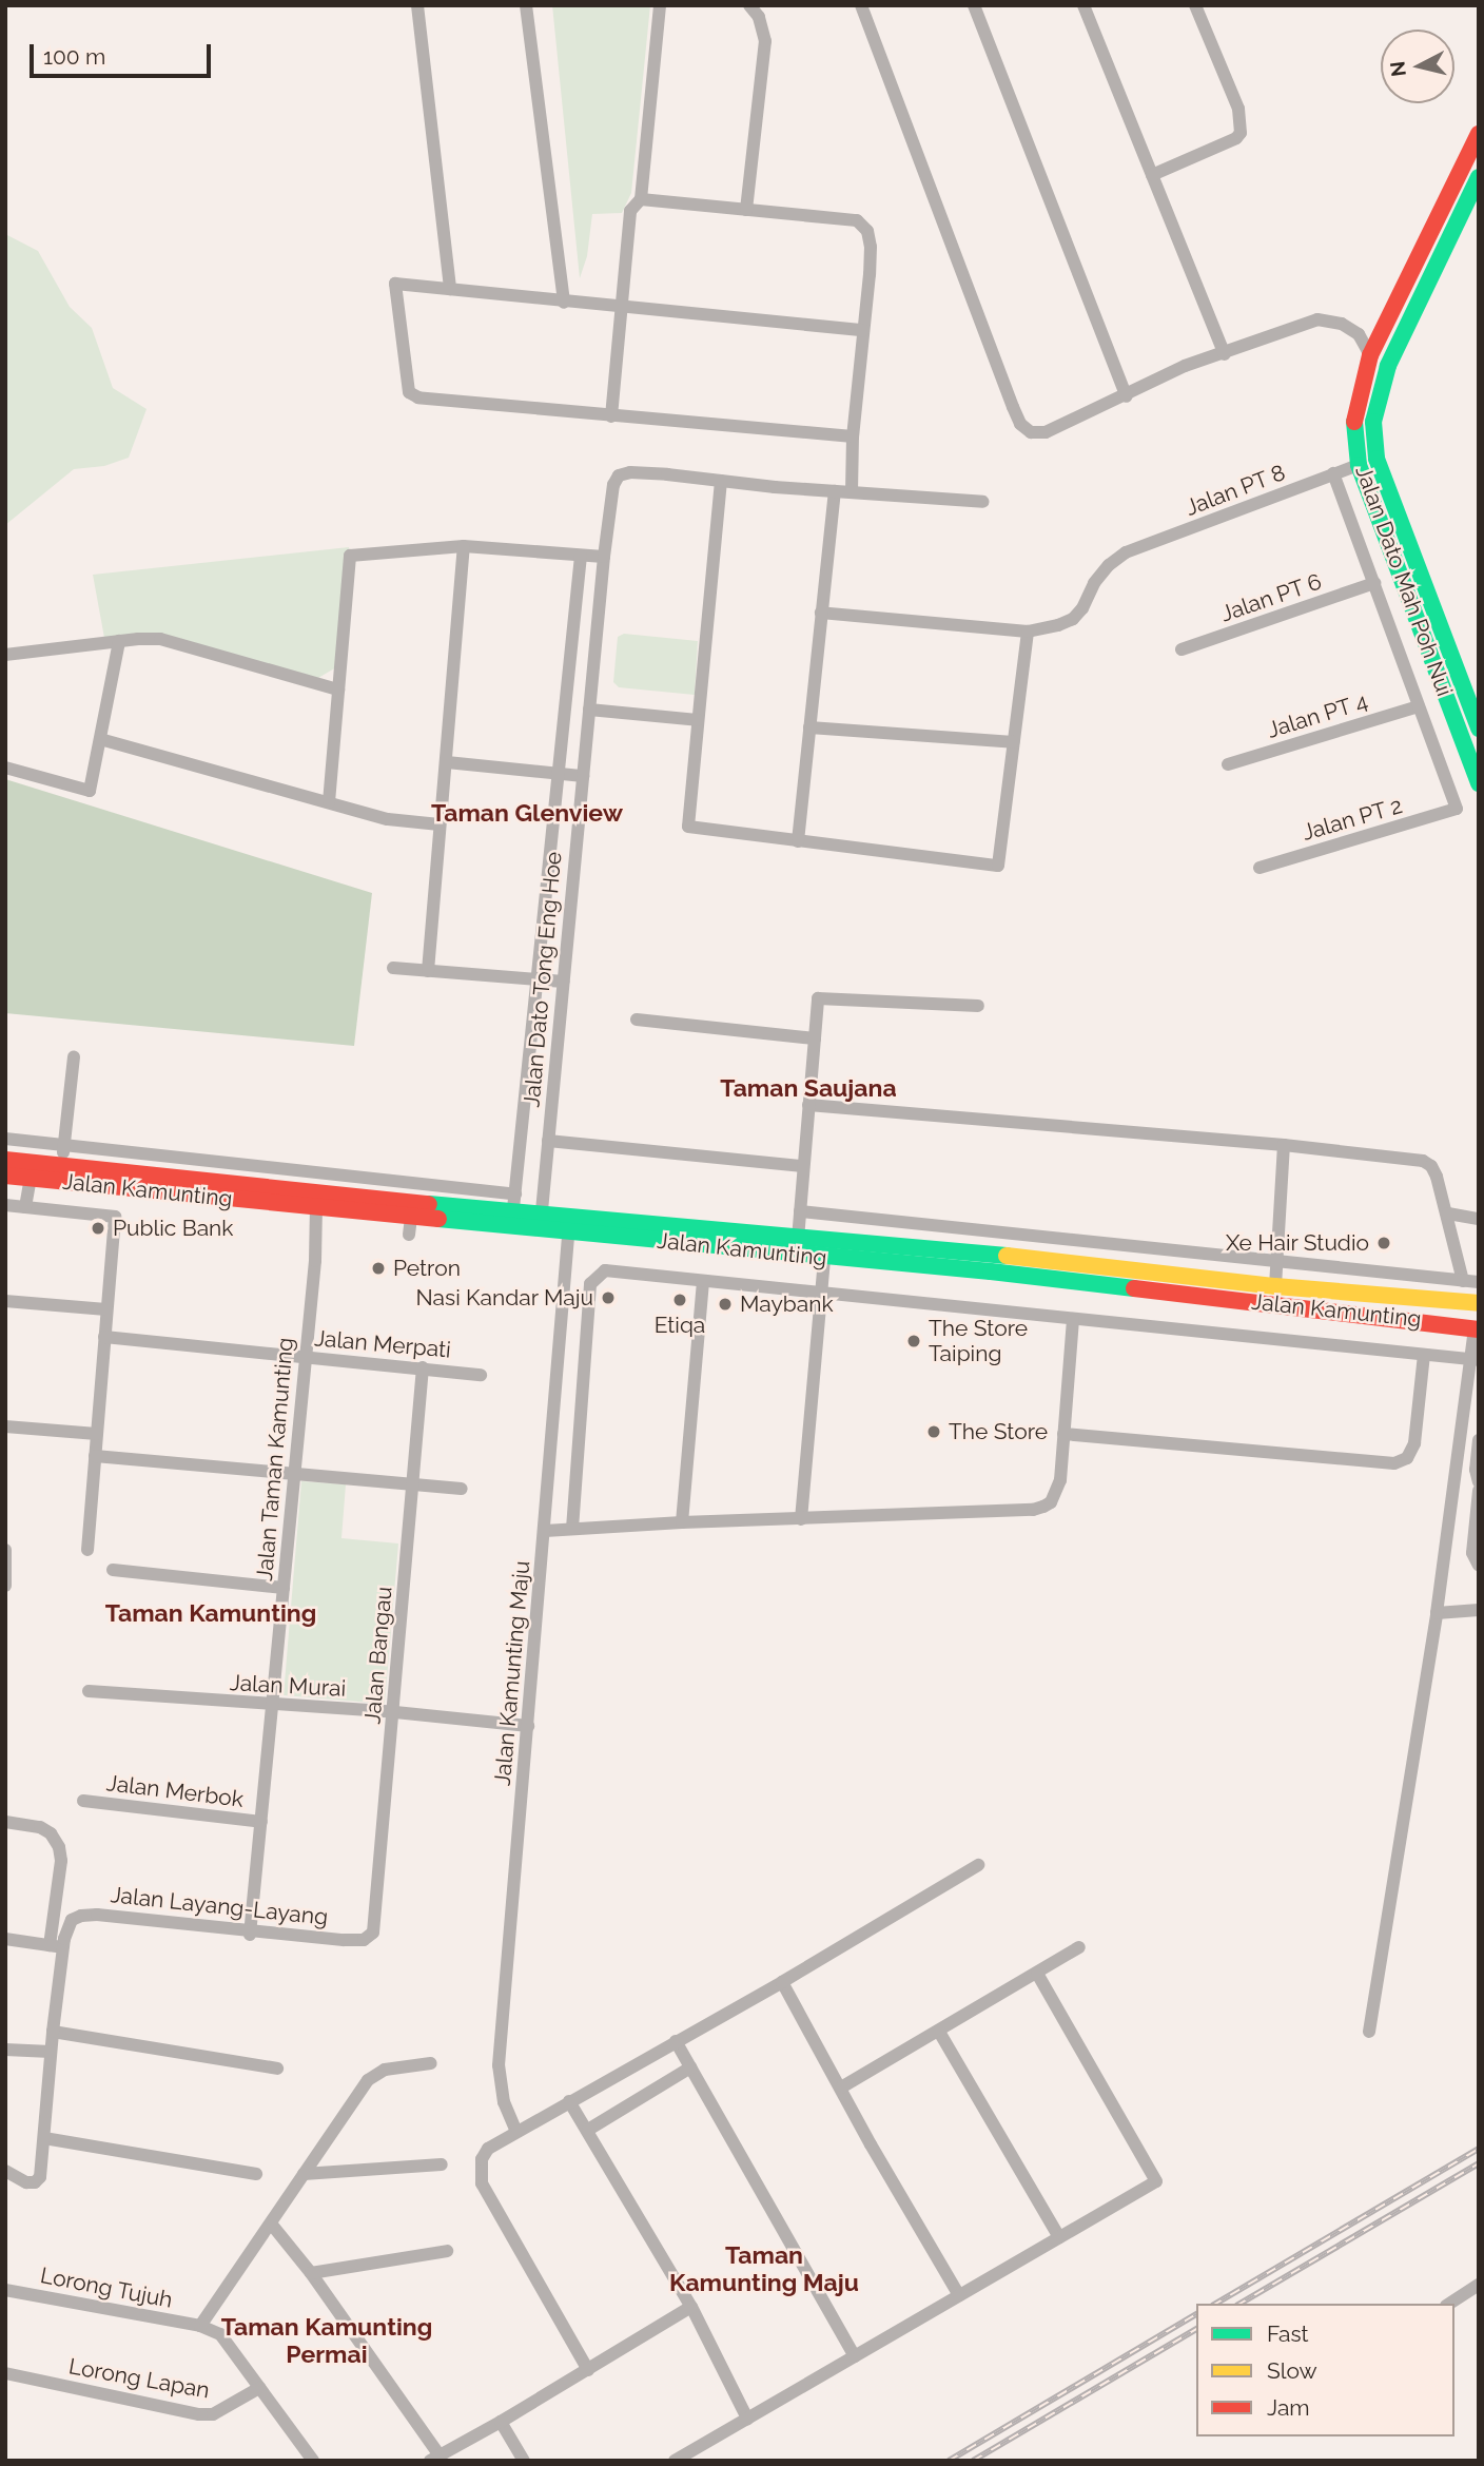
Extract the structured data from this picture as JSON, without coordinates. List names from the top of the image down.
{
  "streets": {
    "main road": ["Jalan Dato Mah Poh Nui", "Jalan Kamunting"],
    "street": [
      "Jalan PT 8",
      "Jalan PT 6",
      "Jalan PT 4",
      "Jalan PT 2",
      "Jalan Dato Tong Eng Hoe",
      "Jalan Merpati",
      "Jalan Taman Kamunting",
      "Jalan Bangau",
      "Jalan Kamunting Maju",
      "Jalan Murai",
      "Jalan Merbok",
      "Jalan Layang-Layang",
      "Lorong Tujuh",
      "Lorong Lapan"
    ]
  },
  "crossings": [
    ["Jalan PT 8", "Jalan Dato Mah Poh Nui"],
    ["Jalan PT 4", "Jalan PT 2"],
    ["Jalan Dato Tong Eng Hoe", "Jalan Kamunting"],
    ["Jalan Kamunting", "Jalan Taman Kamunting"],
    ["Jalan Kamunting", "Jalan Kamunting Maju"],
    ["Jalan Merpati", "Jalan Taman Kamunting"],
    ["Jalan Merpati", "Jalan Bangau"],
    ["Jalan Taman Kamunting", "Jalan Murai"],
    ["Jalan Taman Kamunting", "Jalan Merbok"],
    ["Jalan Taman Kamunting", "Jalan Layang-Layang"],
    ["Jalan Bangau", "Jalan Murai"],
    ["Jalan Bangau", "Jalan Layang-Layang"],
    ["Jalan Kamunting Maju", "Jalan Murai"]
  ],
  "districts": [
    "Taman Glenview",
    "Taman Saujana",
    "Taman Kamunting",
    "Taman Kamunting Maju",
    "Taman Kamunting Permai"
  ],
  "places": [
    "Public Bank",
    "Xe Hair Studio",
    "Petron",
    "Nasi Kandar Maju",
    "Etiqa",
    "Maybank",
    "The Store Taiping",
    "The Store"
  ],
  "legend": ["Fast", "Slow", "Jam"],
  "scale_bar": "100 m",
  "north": "left"
}
